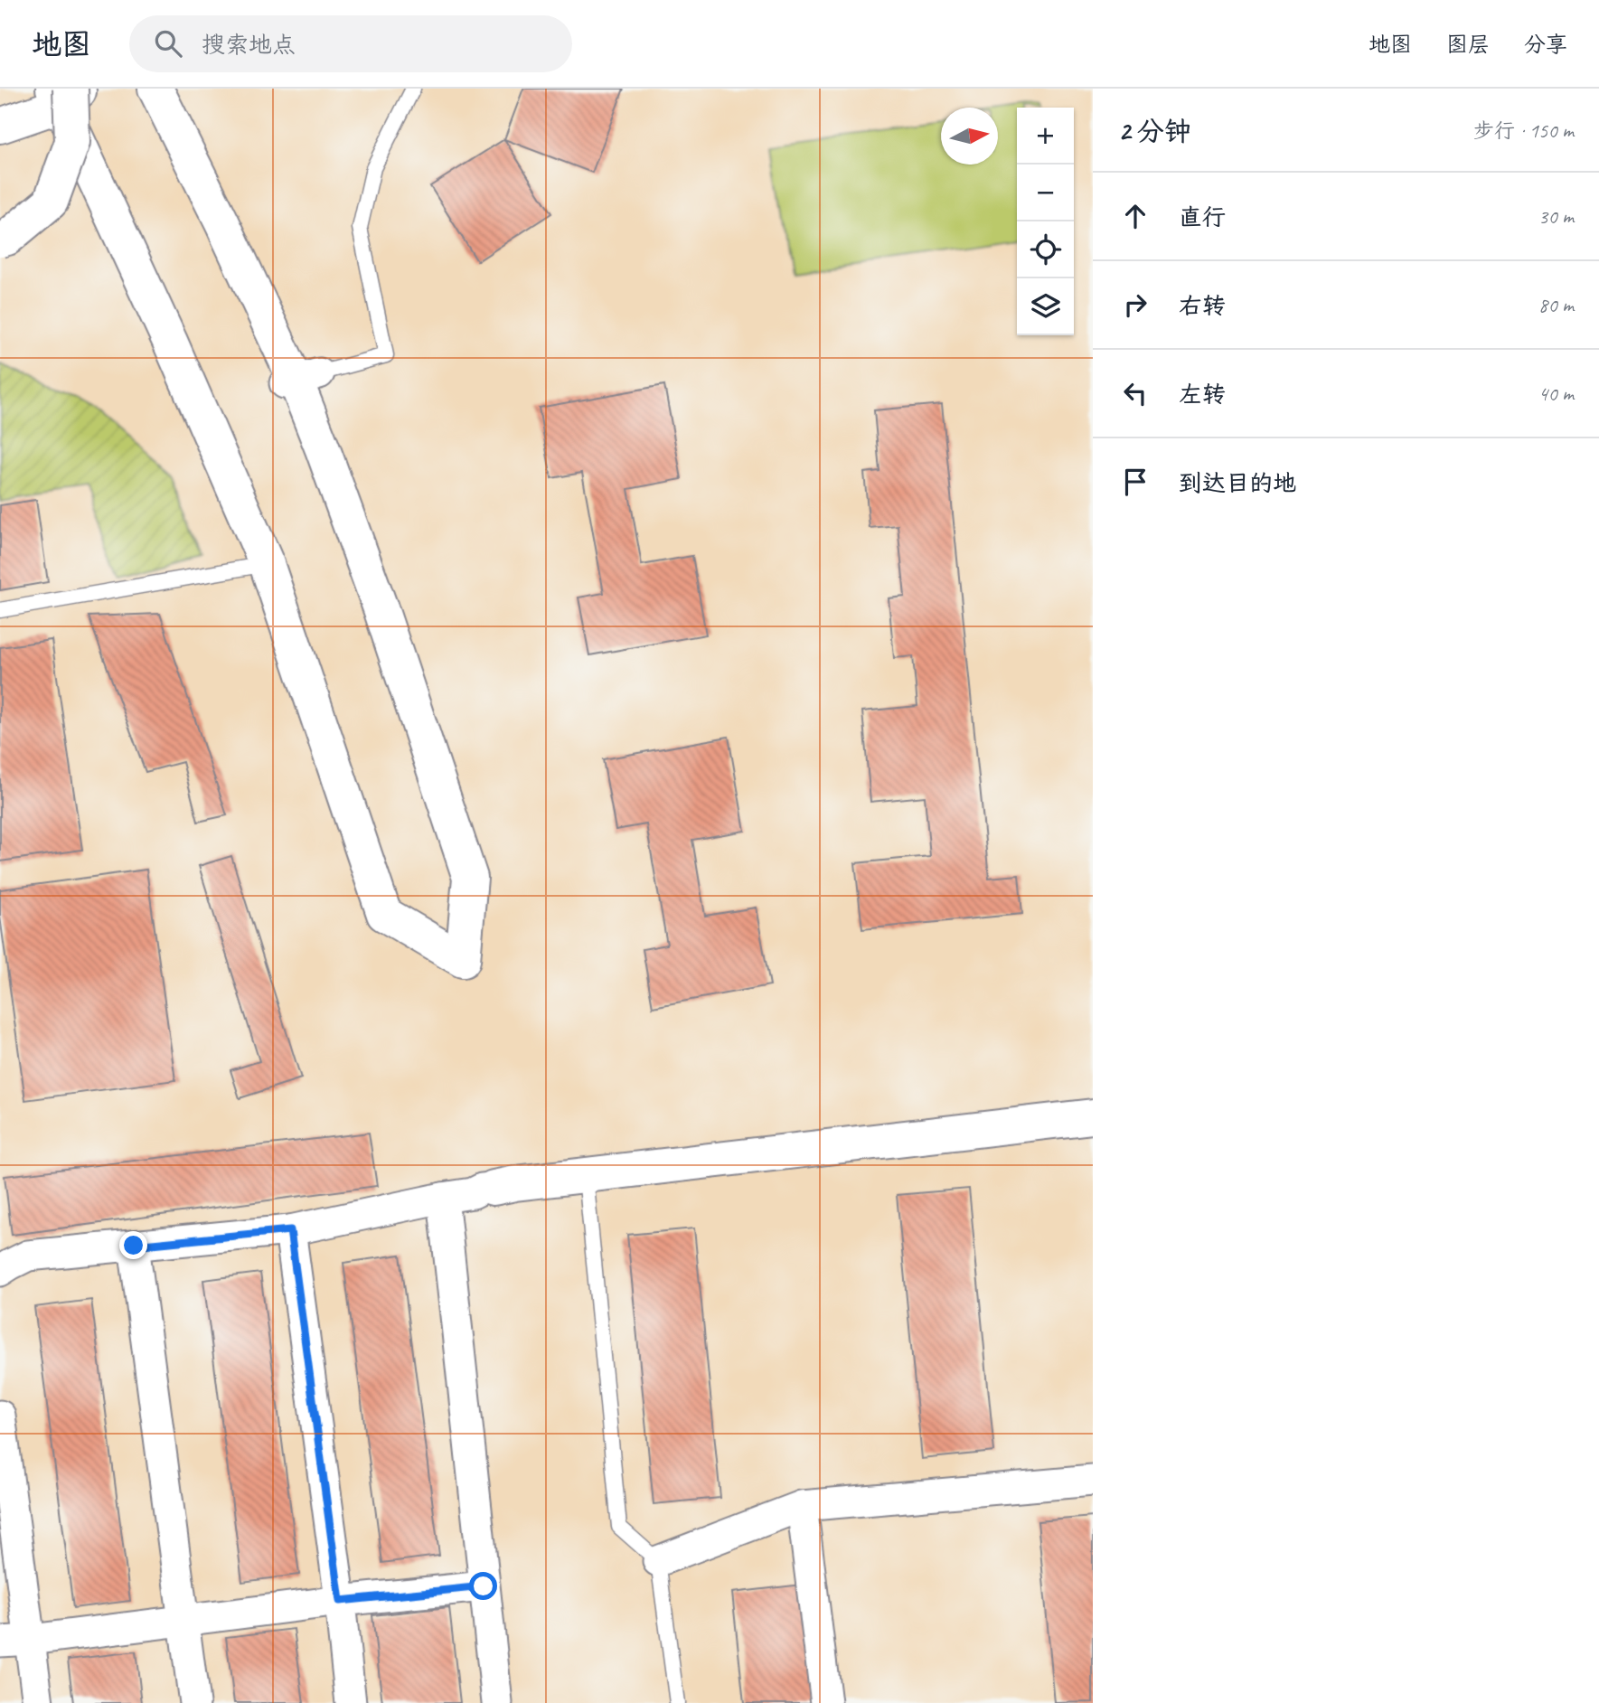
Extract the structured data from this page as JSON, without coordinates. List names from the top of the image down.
{
  "north": "right",
  "page": {
    "header": "地图",
    "search": "搜索地点",
    "nav": ["地图", "图层", "分享"],
    "heading": ["2 分钟", "步行 · 150 m"],
    "map_buttons": ["+", "−"],
    "list": [
      ["直行", "30 m"],
      ["右转", "80 m"],
      ["左转", "40 m"],
      "到达目的地"
    ]
  }
}
